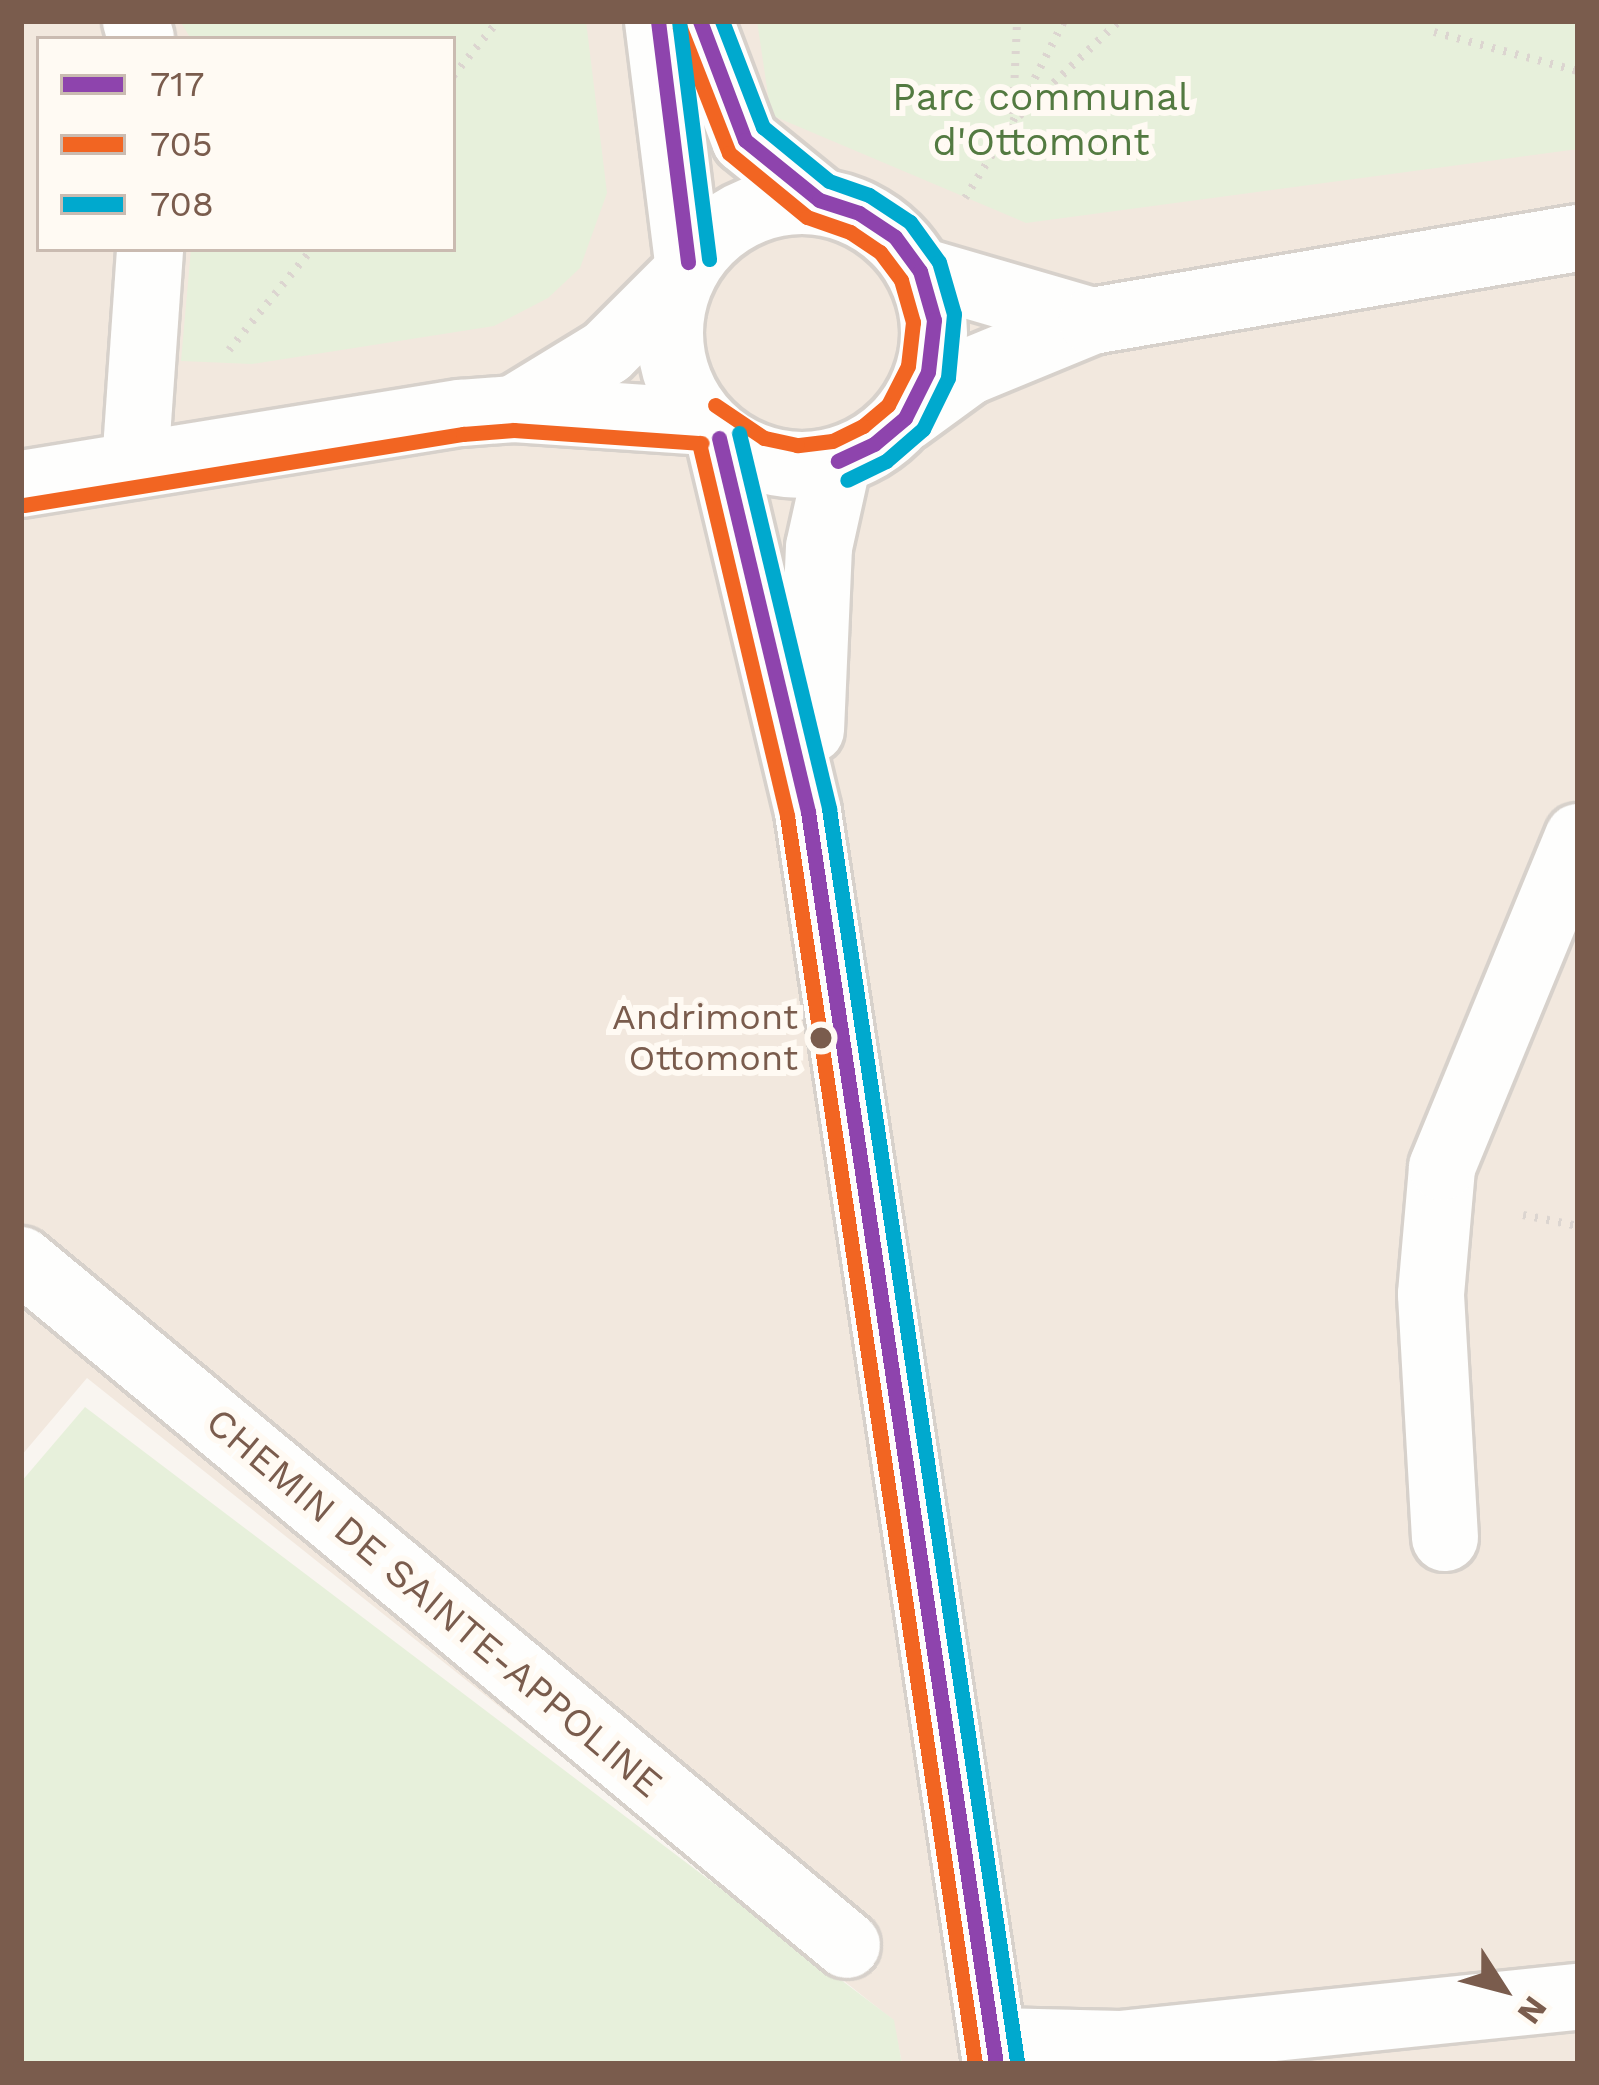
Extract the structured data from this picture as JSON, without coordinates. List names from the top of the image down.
{
  "streets": {
    "street": ["CHEMIN DE SAINTE-APPOLINE"]
  },
  "parks": ["Parc communal d'Ottomont"],
  "places": ["Andrimont Ottomont"],
  "lines": ["transit line 717", "transit line 708", "transit line 705"],
  "legend": ["717", "705", "708"],
  "north": "bottom right"
}
